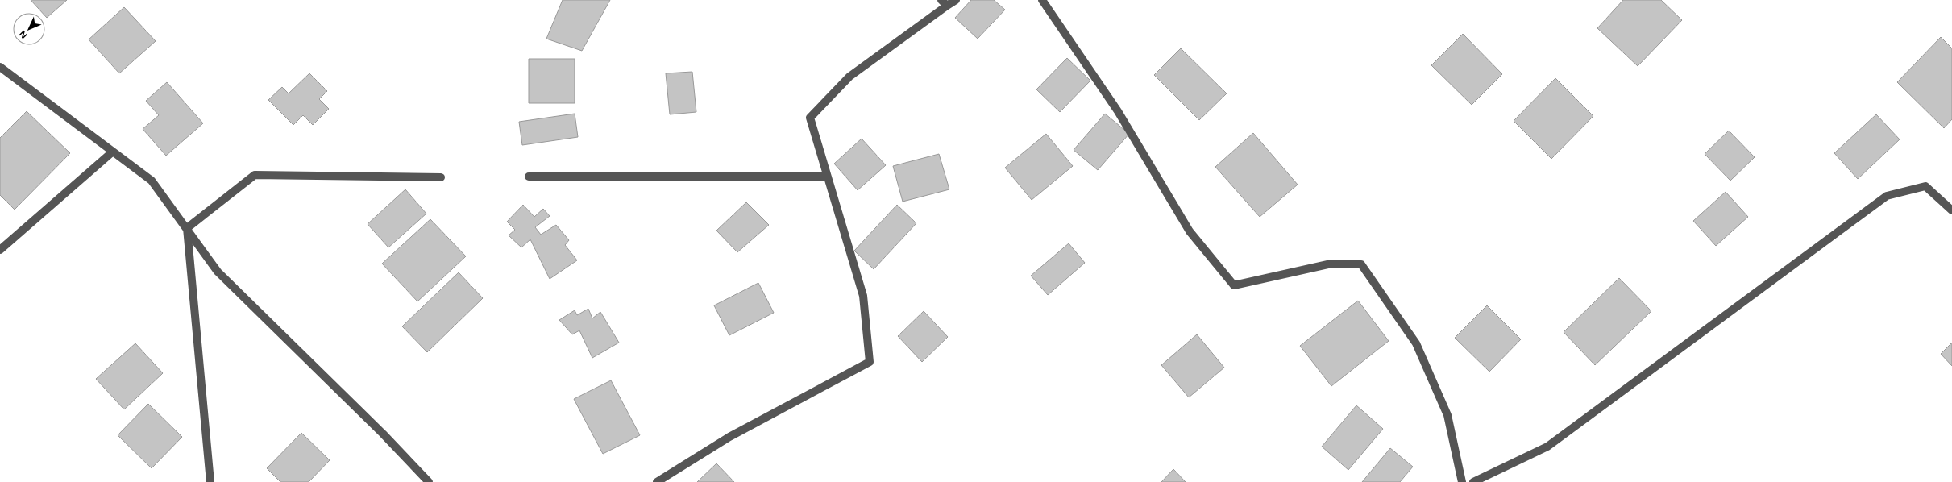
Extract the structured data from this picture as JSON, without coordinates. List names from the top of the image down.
{
  "north": "bottom left"
}
